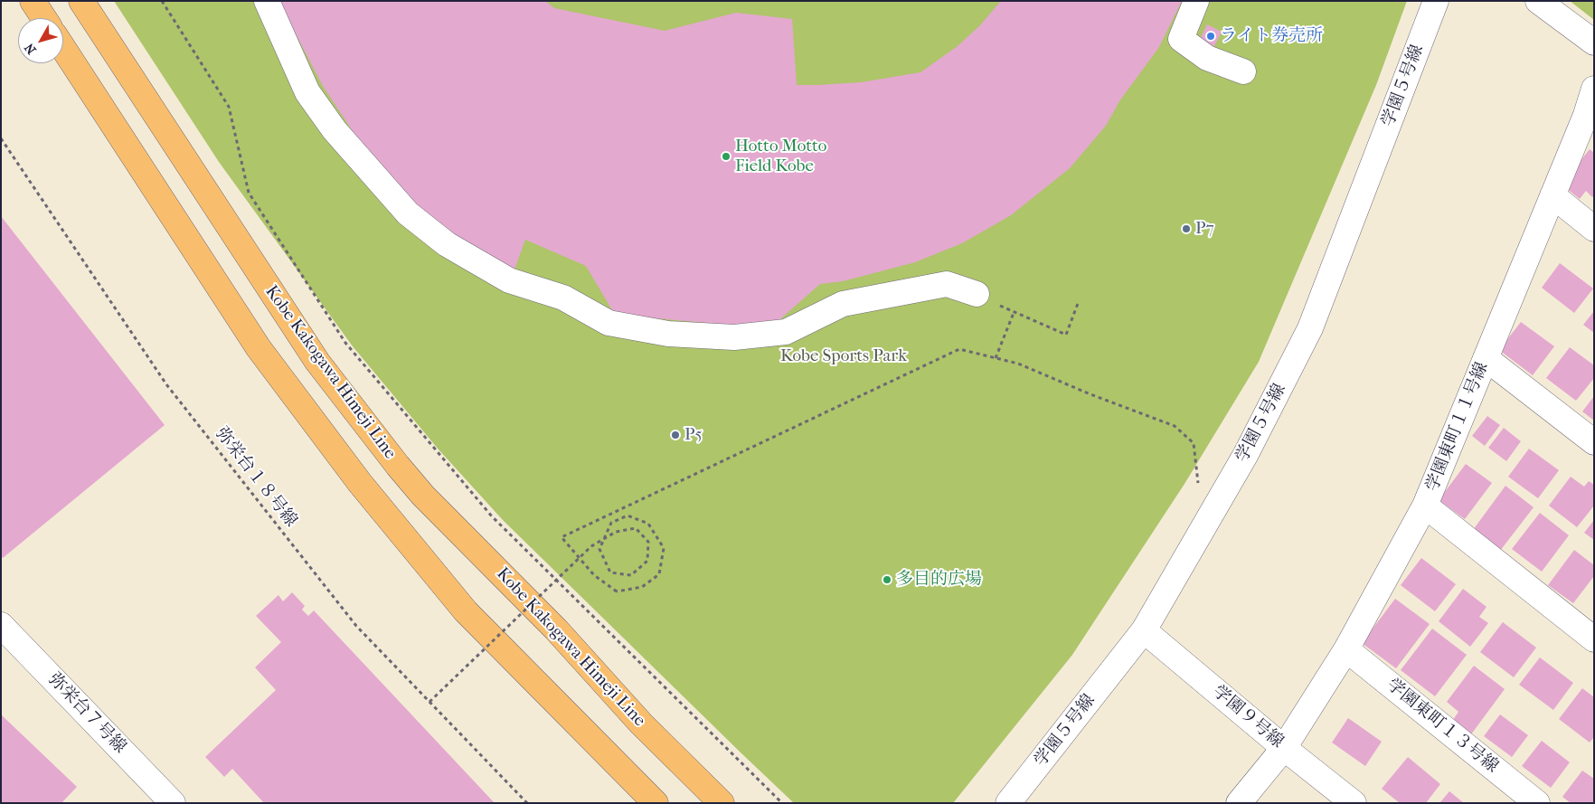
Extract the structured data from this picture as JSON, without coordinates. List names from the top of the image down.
{
  "streets": {
    "main road": ["Kobe Kakogawa Himeji Line"],
    "street": [
      "学園５号線",
      "学園東町１１号線",
      "弥栄台７号線",
      "学園９号線",
      "学園東町１３号線"
    ],
    "path": ["弥栄台１８号線"]
  },
  "crossings": [
    ["学園５号線", "学園９号線"],
    ["学園東町１１号線", "学園９号線"],
    ["学園東町１１号線", "学園東町１３号線"]
  ],
  "parks": ["Kobe Sports Park"],
  "places": [
    "ライト券売所",
    "Hotto Motto Field Kobe",
    "P7",
    "P5",
    "多目的広場"
  ],
  "north": "bottom left"
}
